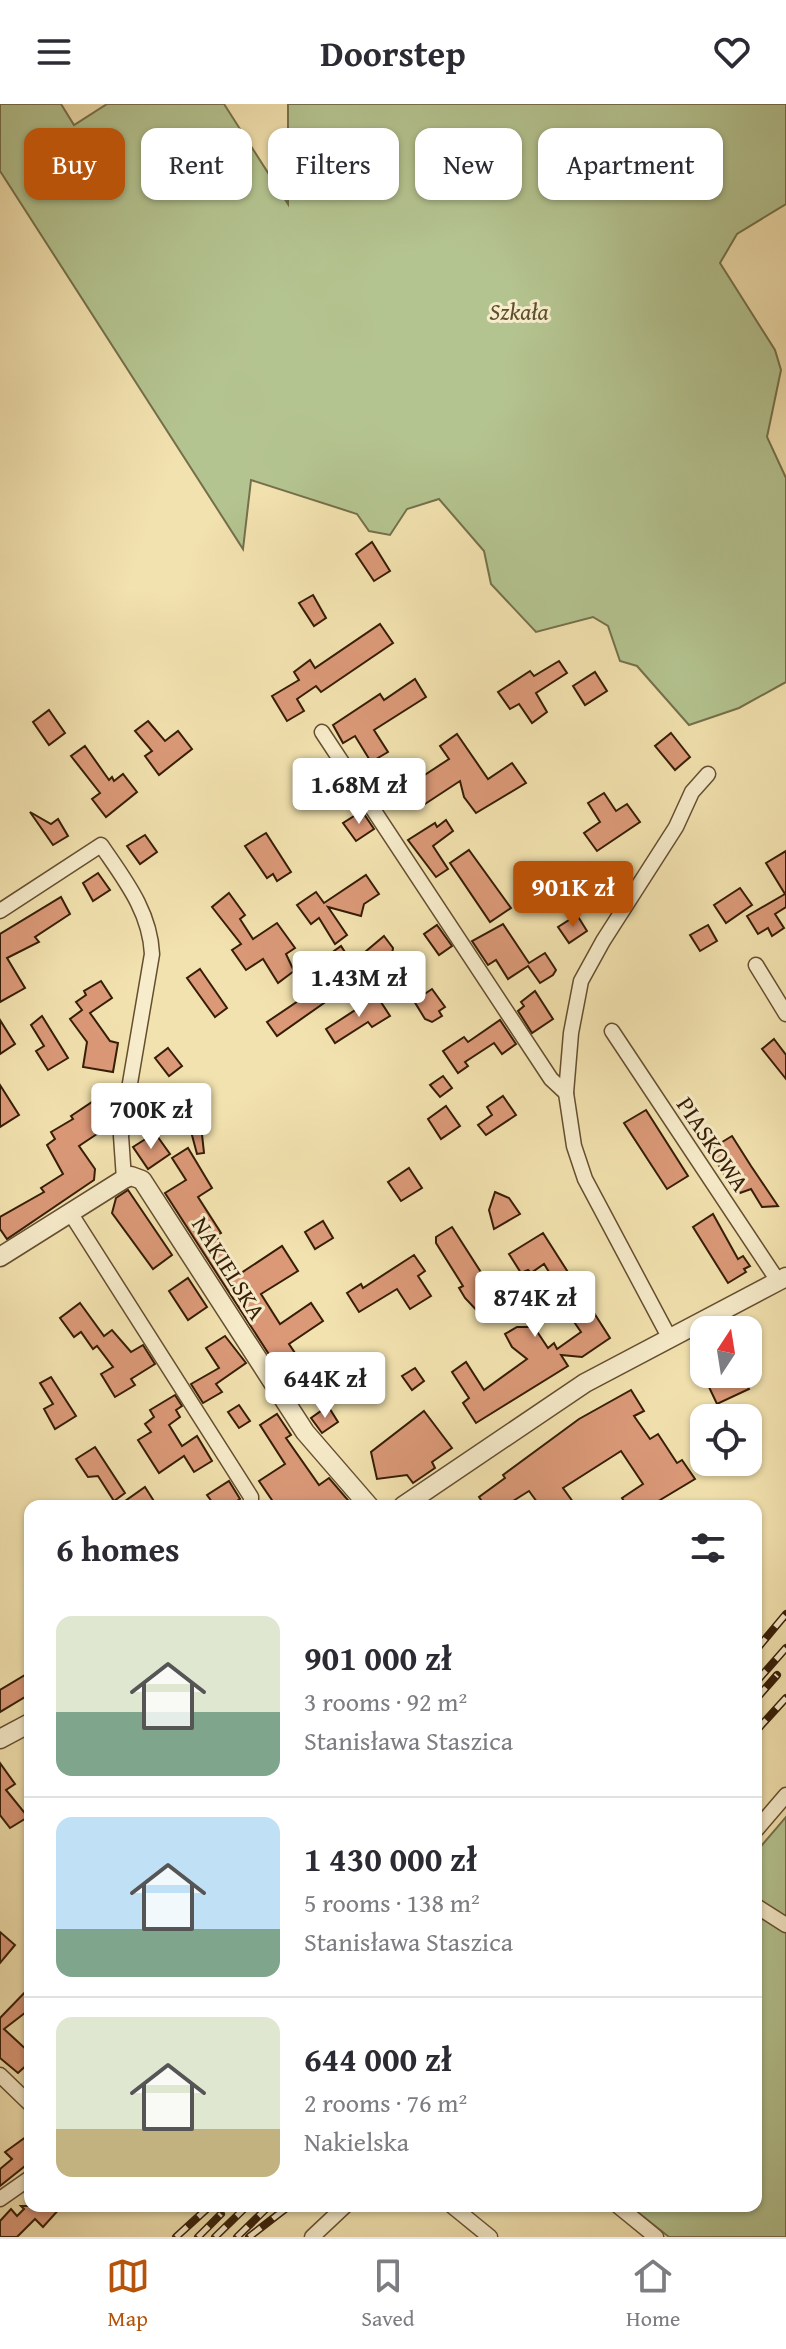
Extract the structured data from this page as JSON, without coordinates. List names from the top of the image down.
{
  "streets": {
    "street": ["PIASKOWA", "NAKIELSKA"]
  },
  "parks": ["Szkała"],
  "north": "top",
  "page": {
    "header": "Doorstep",
    "chip": [
      "Buy",
      "Rent",
      "Filters",
      "New",
      "Apartment"
    ],
    "price": [
      "1.68M zł",
      "901K zł",
      "1.43M zł",
      "700K zł",
      "874K zł",
      "644K zł"
    ],
    "heading": "6 homes",
    "list": [
      {
        "name": "901 000 zł",
        "note": "3 rooms · 92 m² · Stanisława Staszica"
      },
      {
        "name": "1 430 000 zł",
        "note": "5 rooms · 138 m² · Stanisława Staszica"
      },
      {
        "name": "644 000 zł",
        "note": "2 rooms · 76 m² · Nakielska"
      }
    ],
    "tabs": ["Map", "Saved", "Home"]
  }
}
